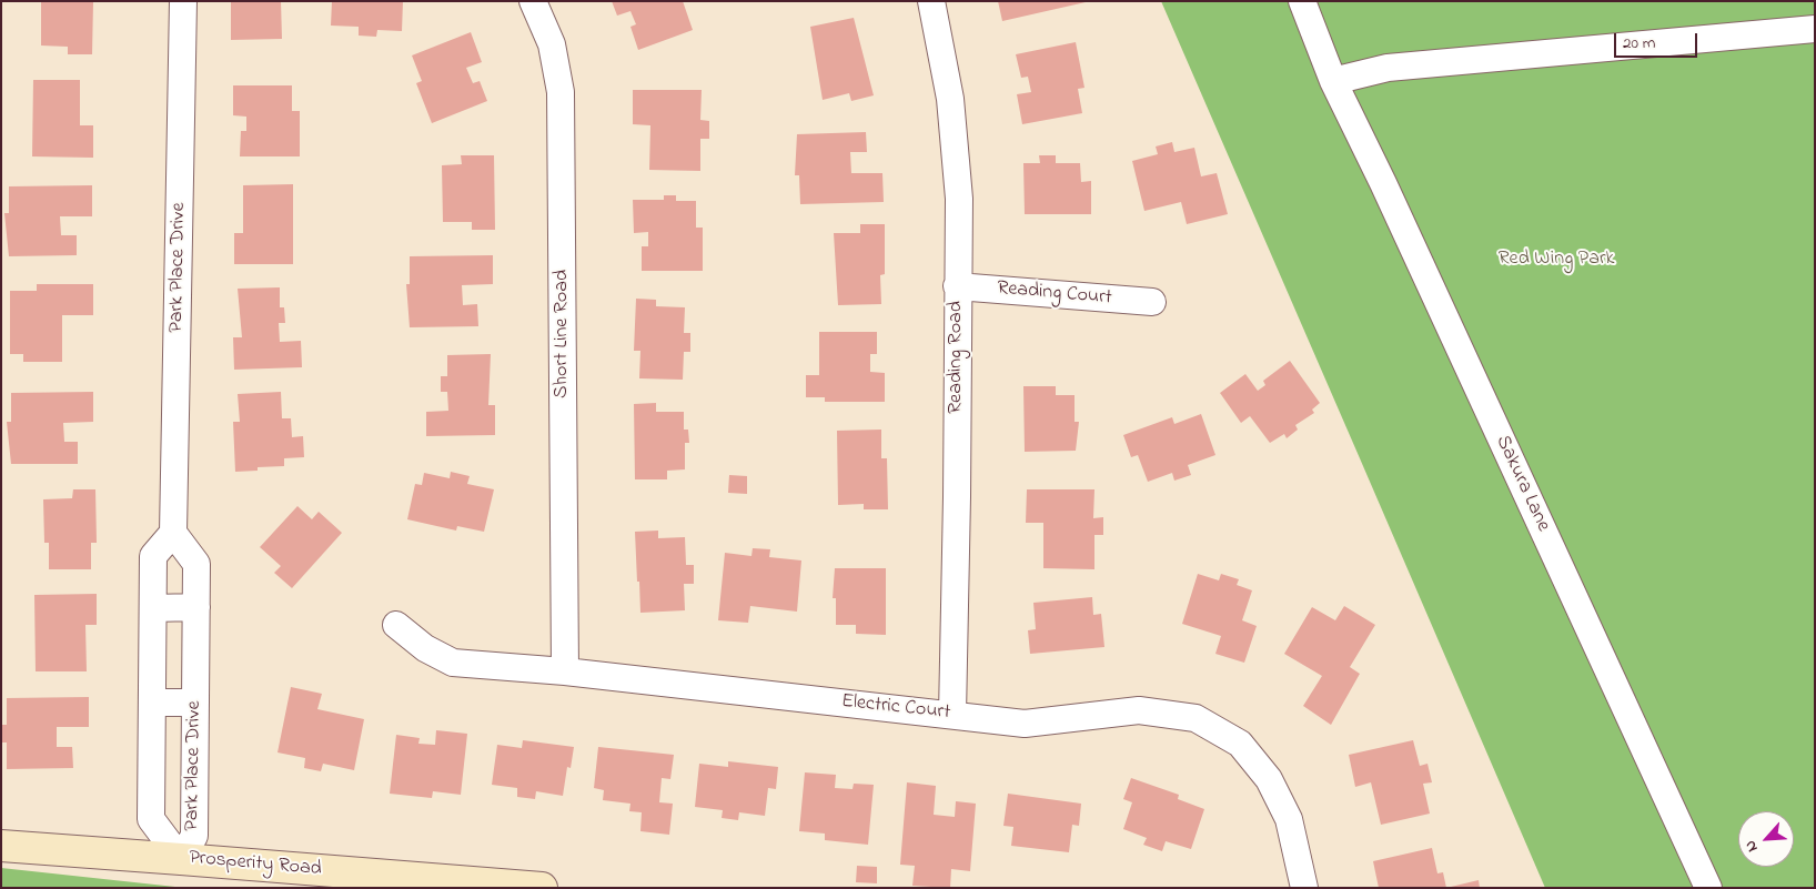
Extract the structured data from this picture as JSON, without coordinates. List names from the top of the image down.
{
  "streets": {
    "street": [
      "Park Place Drive",
      "Reading Court",
      "Short Line Road",
      "Reading Road",
      "Sakura Lane",
      "Electric Court",
      "Prosperity Road"
    ]
  },
  "crossings": [
    ["Park Place Drive", "Prosperity Road"],
    ["Reading Court", "Reading Road"],
    ["Short Line Road", "Electric Court"],
    ["Reading Road", "Electric Court"]
  ],
  "parks": ["Red Wing Park"],
  "scale_bar": "20 m",
  "north": "bottom left"
}
